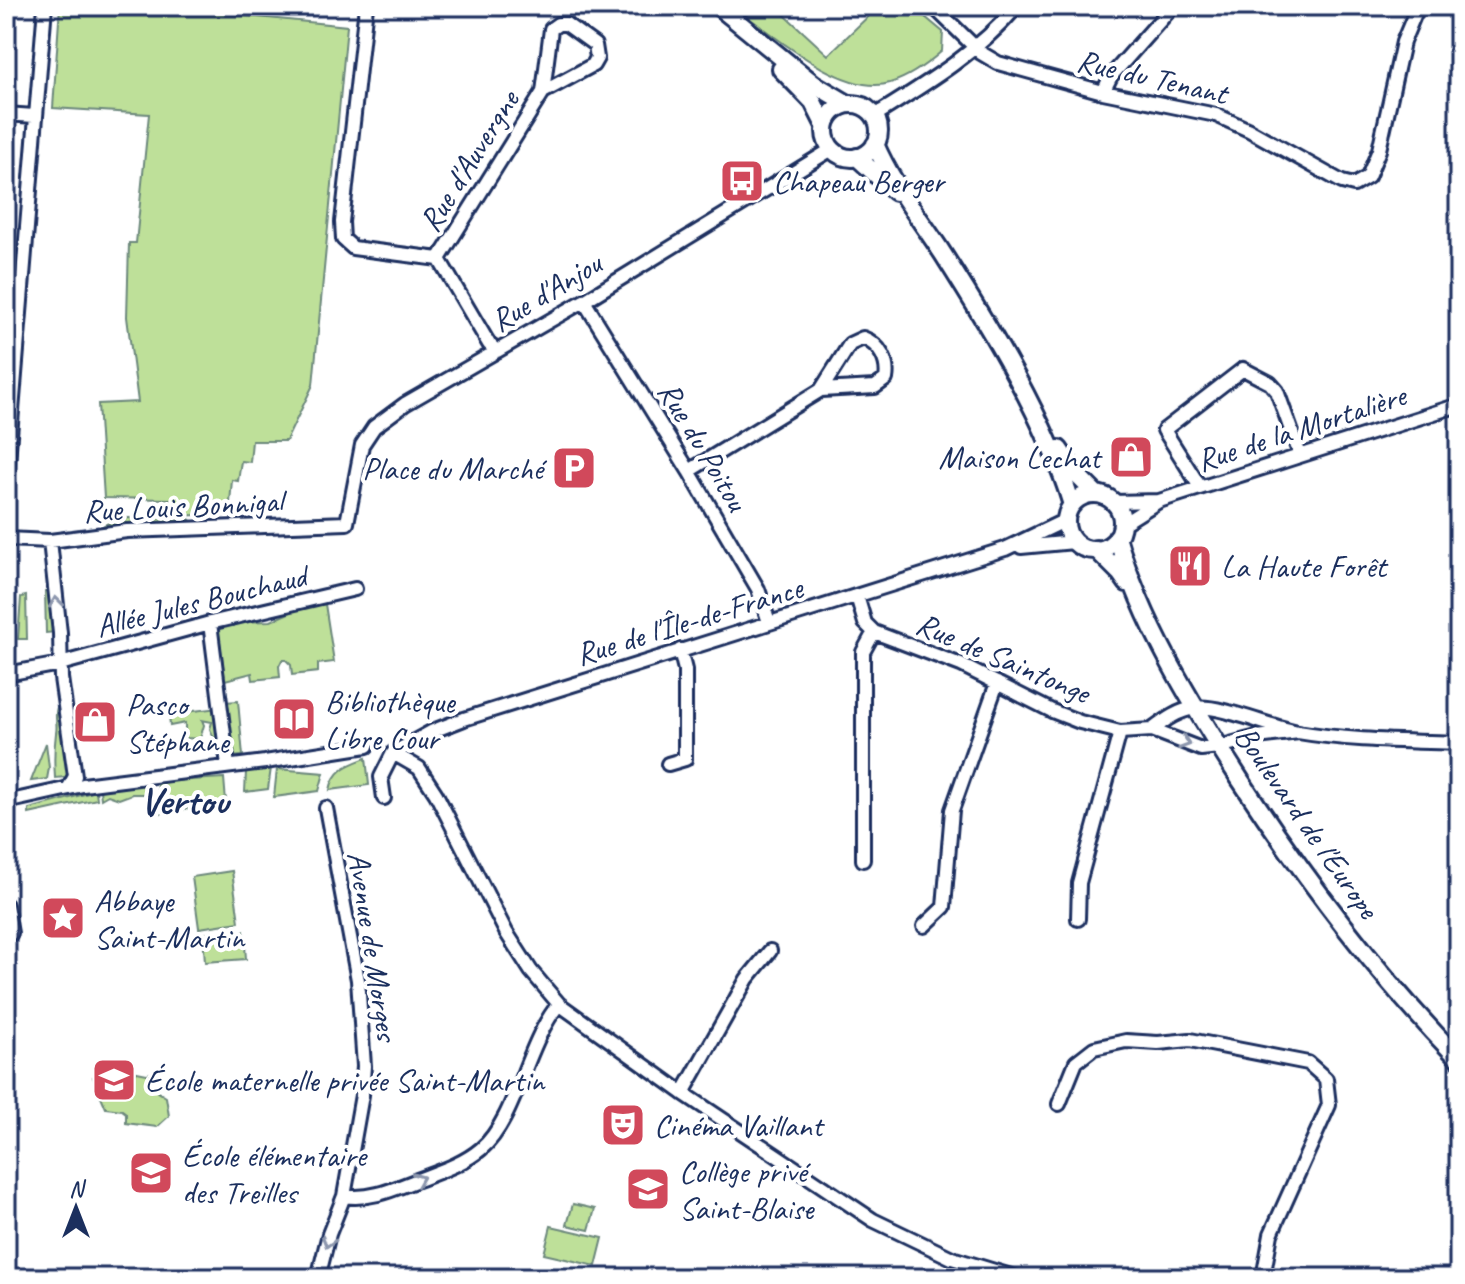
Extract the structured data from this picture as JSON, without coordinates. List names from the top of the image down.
{
  "streets": {
    "street": [
      "Rue du Tenant",
      "Rue d'Auvergne",
      "Rue d'Anjou",
      "Rue de la Mortalière",
      "Rue du Poitou",
      "Rue Louis Bonnigal",
      "Allée Jules Bouchaud",
      "Rue de l'Île-de-France",
      "Rue de Saintonge",
      "Boulevard de l'Europe",
      "Avenue de Morges"
    ]
  },
  "crossings": [
    ["Rue d'Anjou", "Rue du Poitou"],
    ["Rue d'Anjou", "Rue Louis Bonnigal"],
    ["Rue de la Mortalière", "Rue de l'Île-de-France"],
    ["Rue de la Mortalière", "Boulevard de l'Europe"],
    ["Rue du Poitou", "Rue de l'Île-de-France"],
    ["Rue Louis Bonnigal", "Allée Jules Bouchaud"],
    ["Rue de l'Île-de-France", "Rue de Saintonge"],
    ["Rue de l'Île-de-France", "Boulevard de l'Europe"],
    ["Rue de Saintonge", "Boulevard de l'Europe"]
  ],
  "districts": ["Vertou"],
  "places": {
    "bus stop": ["Chapeau Berger"],
    "shop": ["Maison Lechat", "Pasco Stéphane"],
    "parking": ["Place du Marché"],
    "restaurant": ["La Haute Forêt"],
    "library": ["Bibliothèque Libre Cour"],
    "place": ["Abbaye Saint-Martin"],
    "school or university": ["École maternelle privée Saint-Martin", "École élémentaire des Treilles", "Collège privé Saint-Blaise"],
    "theatre": ["Cinéma Vaillant"]
  },
  "north": "top"
}
